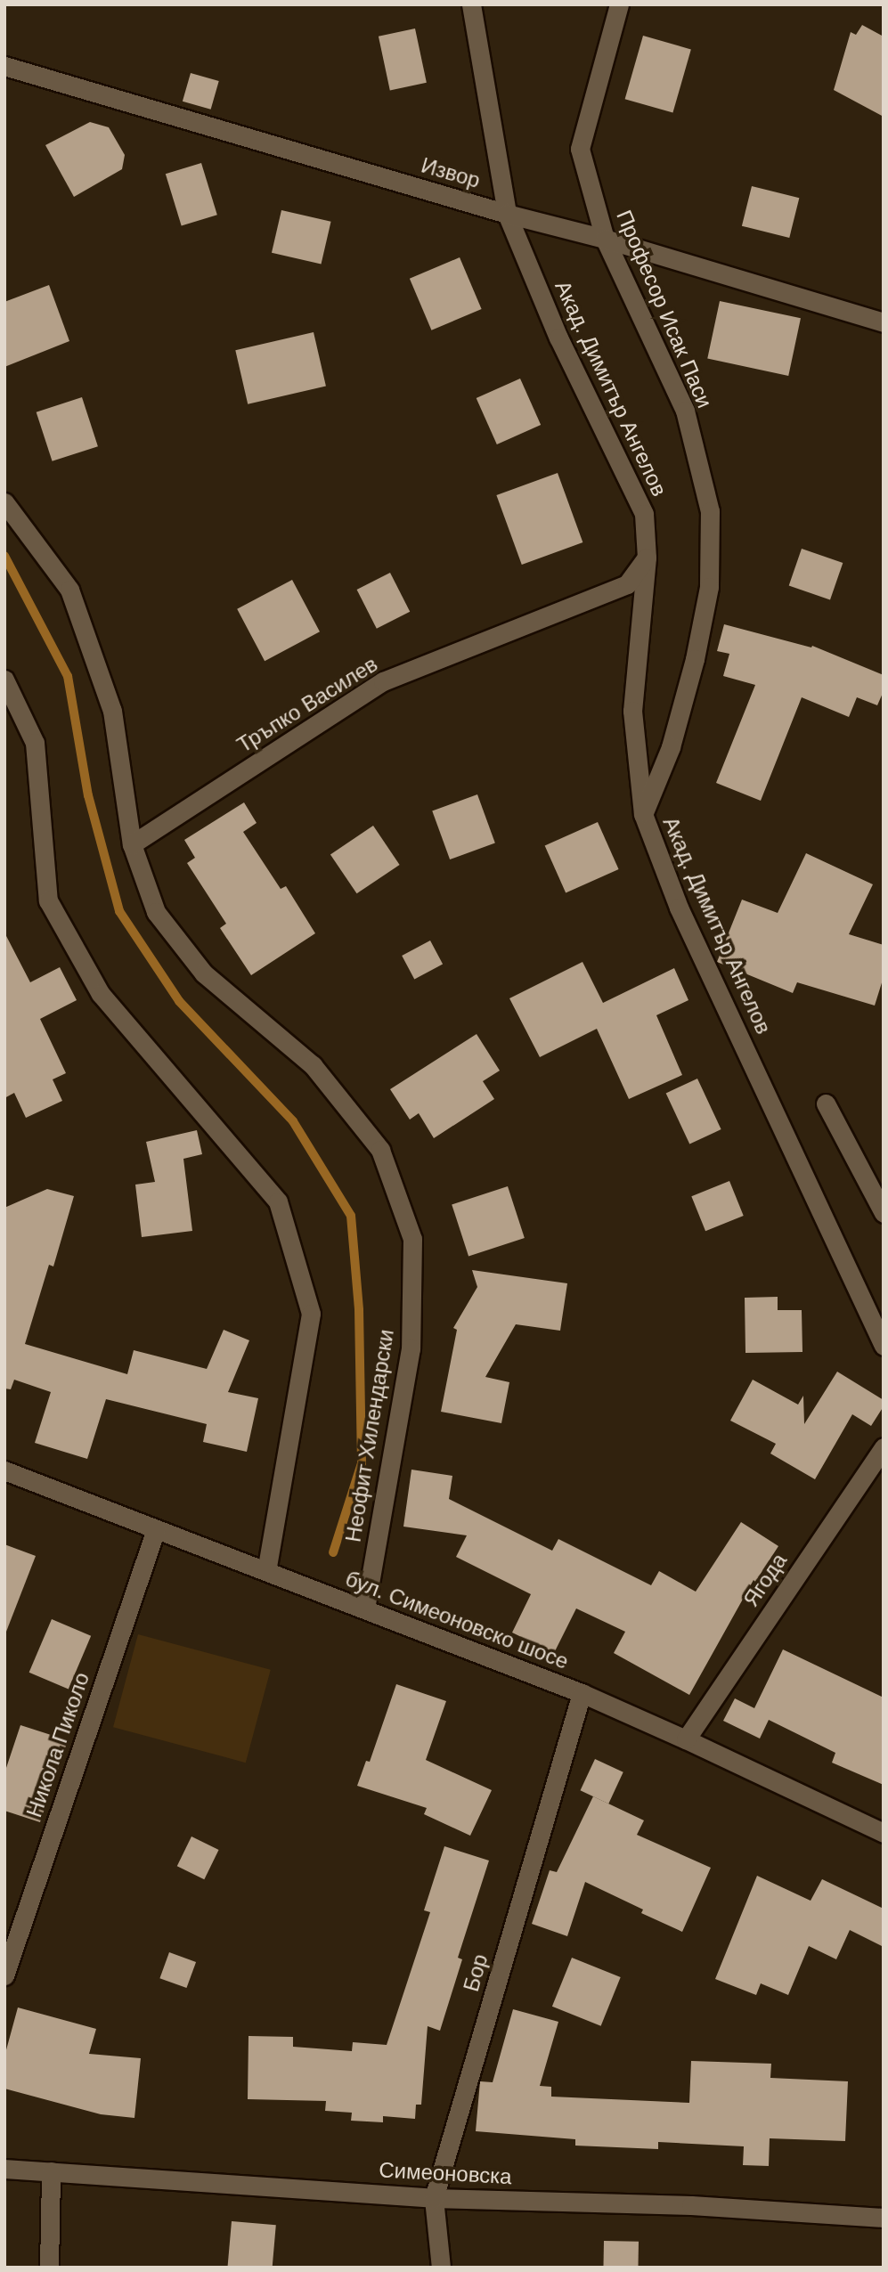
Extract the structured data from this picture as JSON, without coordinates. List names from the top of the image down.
{
  "streets": {
    "street": [
      "Извор",
      "Професор Исак Паси",
      "Акад. Димитър Ангелов",
      "Тръпко Василев",
      "Неофит Хилендарски",
      "Ягода",
      "бул. Симеоновско шосе",
      "Никола Пиколо",
      "Бор",
      "Симеоновска"
    ]
  },
  "crossings": [
    ["Извор", "Професор Исак Паси"],
    ["Извор", "Акад. Димитър Ангелов"],
    ["Професор Исак Паси", "Акад. Димитър Ангелов"],
    ["Акад. Димитър Ангелов", "Тръпко Василев"],
    ["Тръпко Василев", "Неофит Хилендарски"],
    ["Неофит Хилендарски", "бул. Симеоновско шосе"],
    ["Ягода", "бул. Симеоновско шосе"],
    ["бул. Симеоновско шосе", "Никола Пиколо"],
    ["бул. Симеоновско шосе", "Бор"],
    ["Бор", "Симеоновска"]
  ]
}
